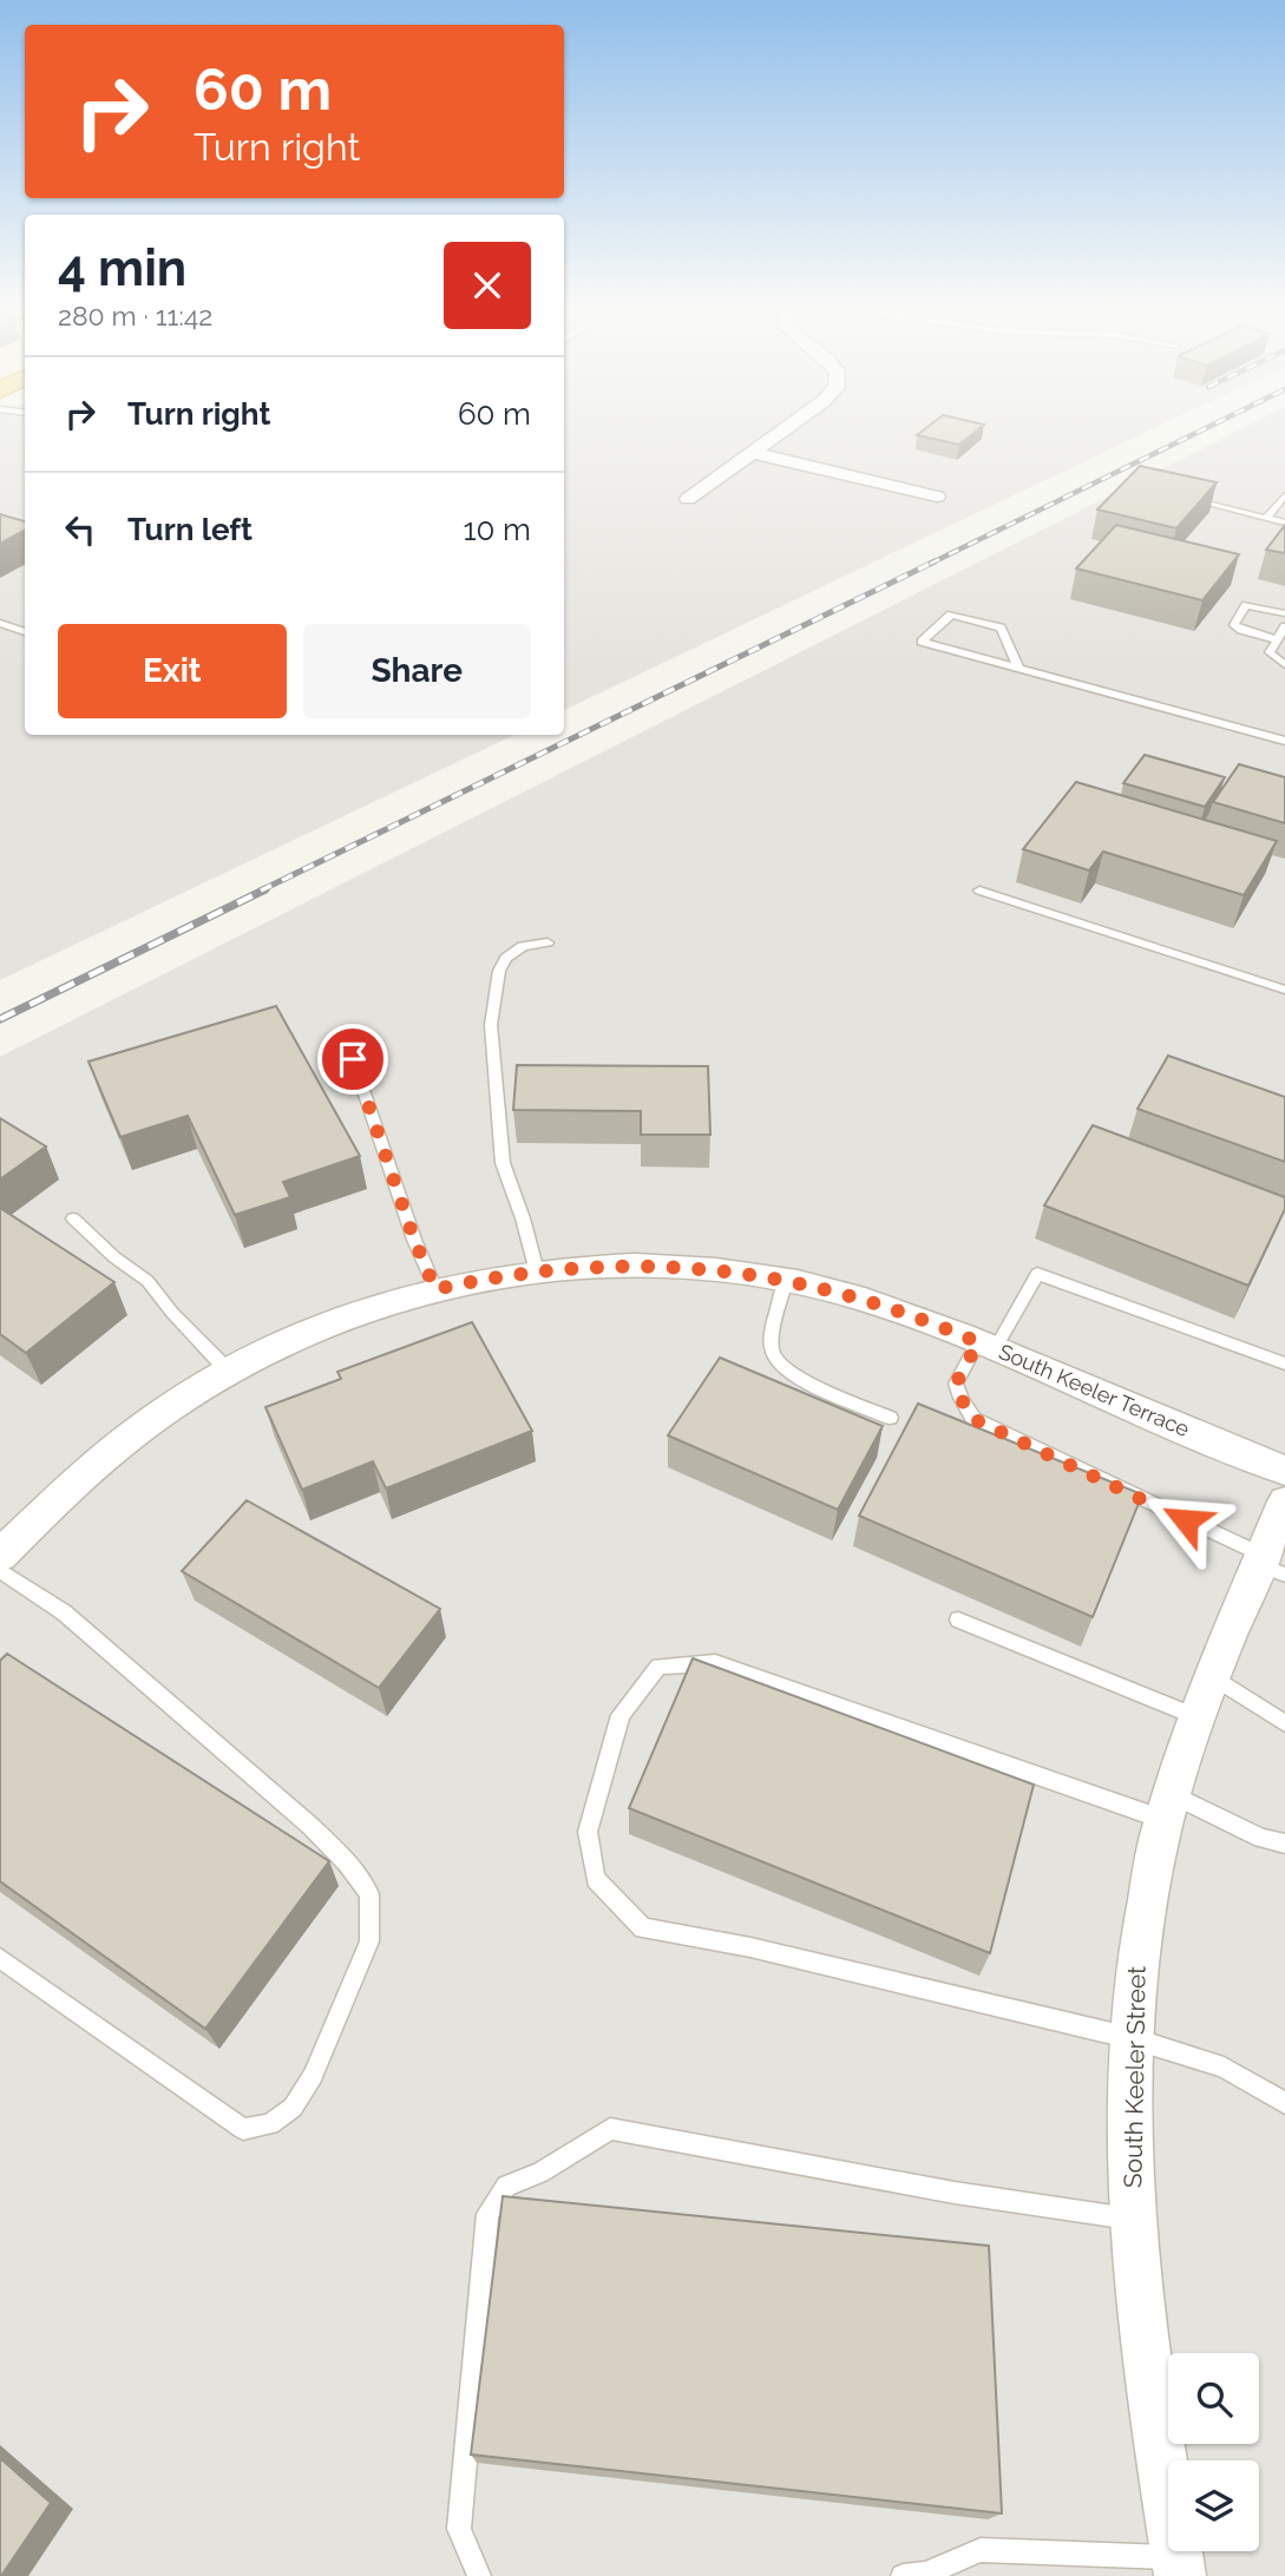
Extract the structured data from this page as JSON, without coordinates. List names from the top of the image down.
{
  "streets": {
    "street": ["South Keeler Terrace", "South Keeler Street"]
  },
  "page": {
    "turn": ["60 m", "Turn right"],
    "heading": ["4 min", "280 m · 11:42"],
    "list": [
      {
        "name": "Turn right",
        "value": "60 m"
      },
      {
        "name": "Turn left",
        "value": "10 m"
      }
    ],
    "buttons": ["Exit", "Share"]
  }
}
